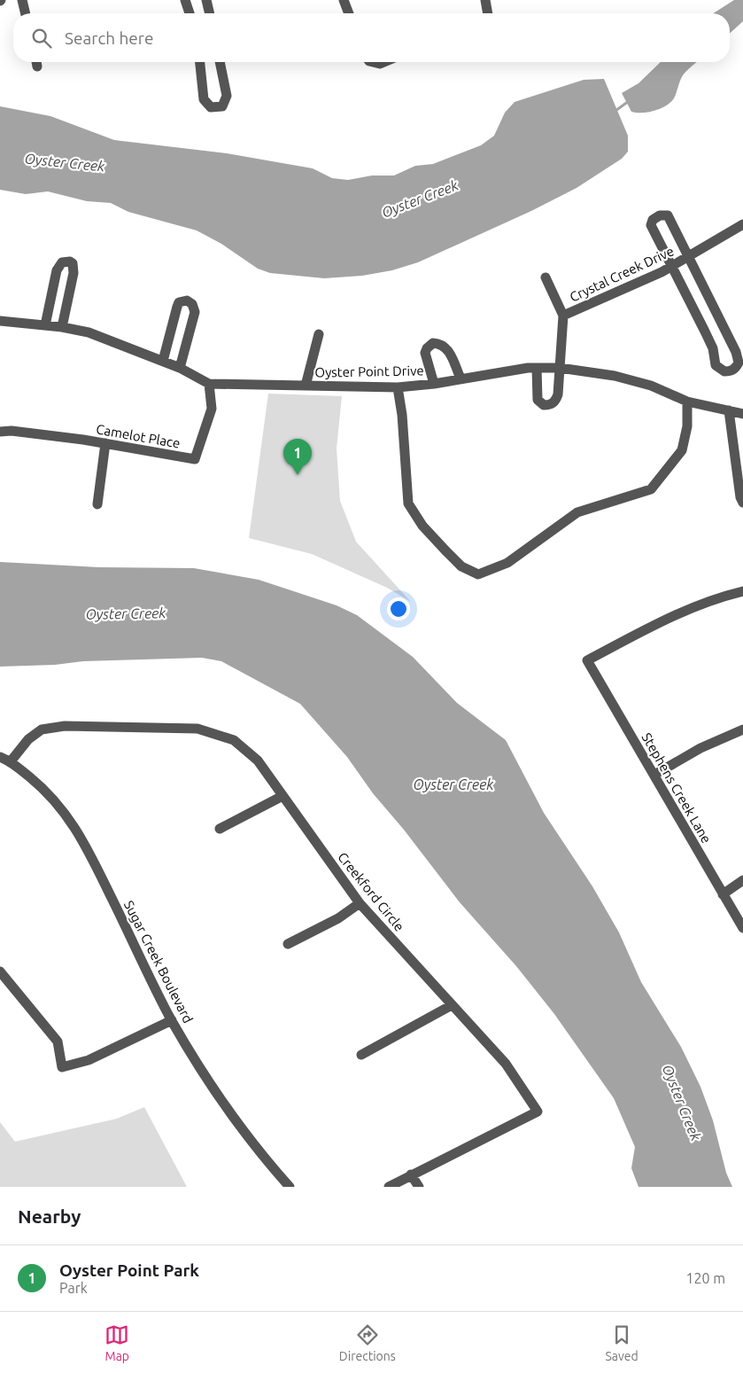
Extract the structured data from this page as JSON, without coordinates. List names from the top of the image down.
{
  "streets": {
    "street": [
      "Crystal Creek Drive",
      "Oyster Point Drive",
      "Camelot Place",
      "Stephens Creek Lane",
      "Creekford Circle",
      "Sugar Creek Boulevard"
    ]
  },
  "crossings": [
    ["Crystal Creek Drive", "Oyster Point Drive"],
    ["Oyster Point Drive", "Camelot Place"],
    ["Creekford Circle", "Sugar Creek Boulevard"]
  ],
  "water": ["Oyster Creek"],
  "page": {
    "search": "Search here",
    "pins": "1",
    "heading": "Nearby",
    "list": [
      {
        "mark": "1",
        "name": "Oyster Point Park",
        "note": "Park",
        "value": "120 m"
      }
    ],
    "nav": ["Map", "Directions", "Saved"]
  }
}
